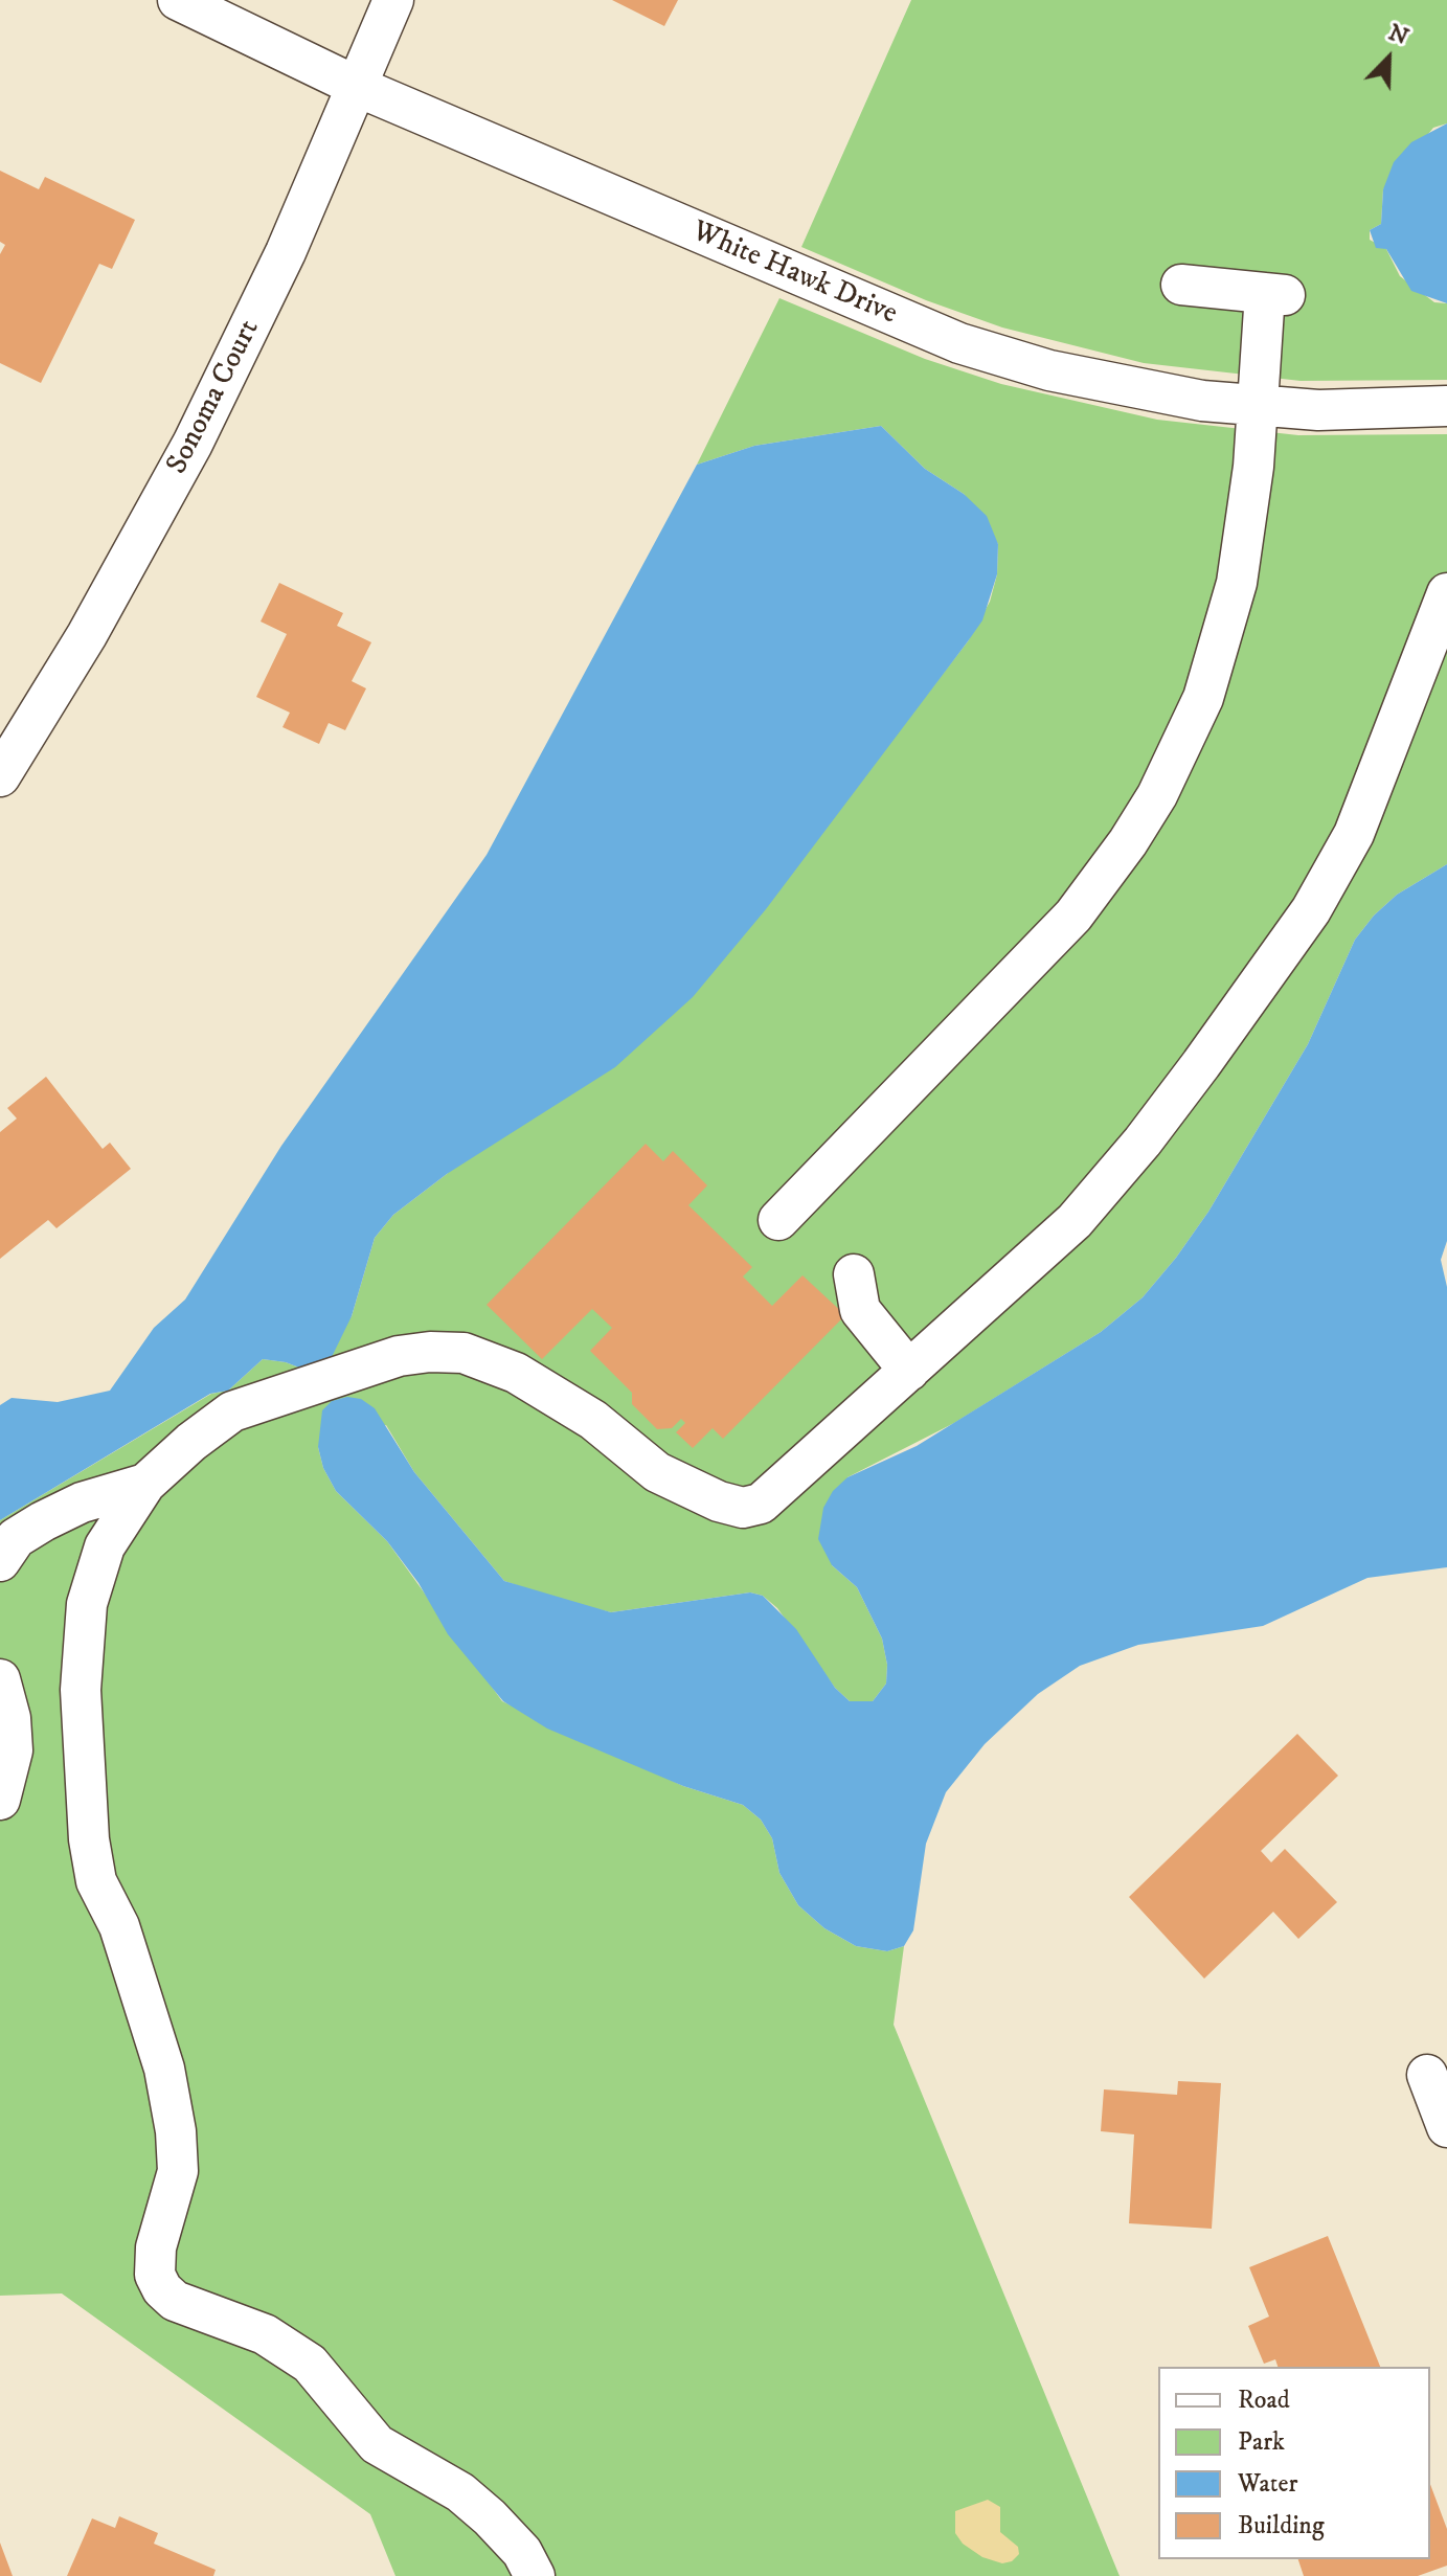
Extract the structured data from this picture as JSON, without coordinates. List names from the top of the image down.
{
  "streets": {
    "street": ["White Hawk Drive", "Sonoma Court"]
  },
  "crossings": [
    ["White Hawk Drive", "Sonoma Court"]
  ],
  "legend": [
    "Road",
    "Park",
    "Water",
    "Building"
  ],
  "north": "top right"
}
